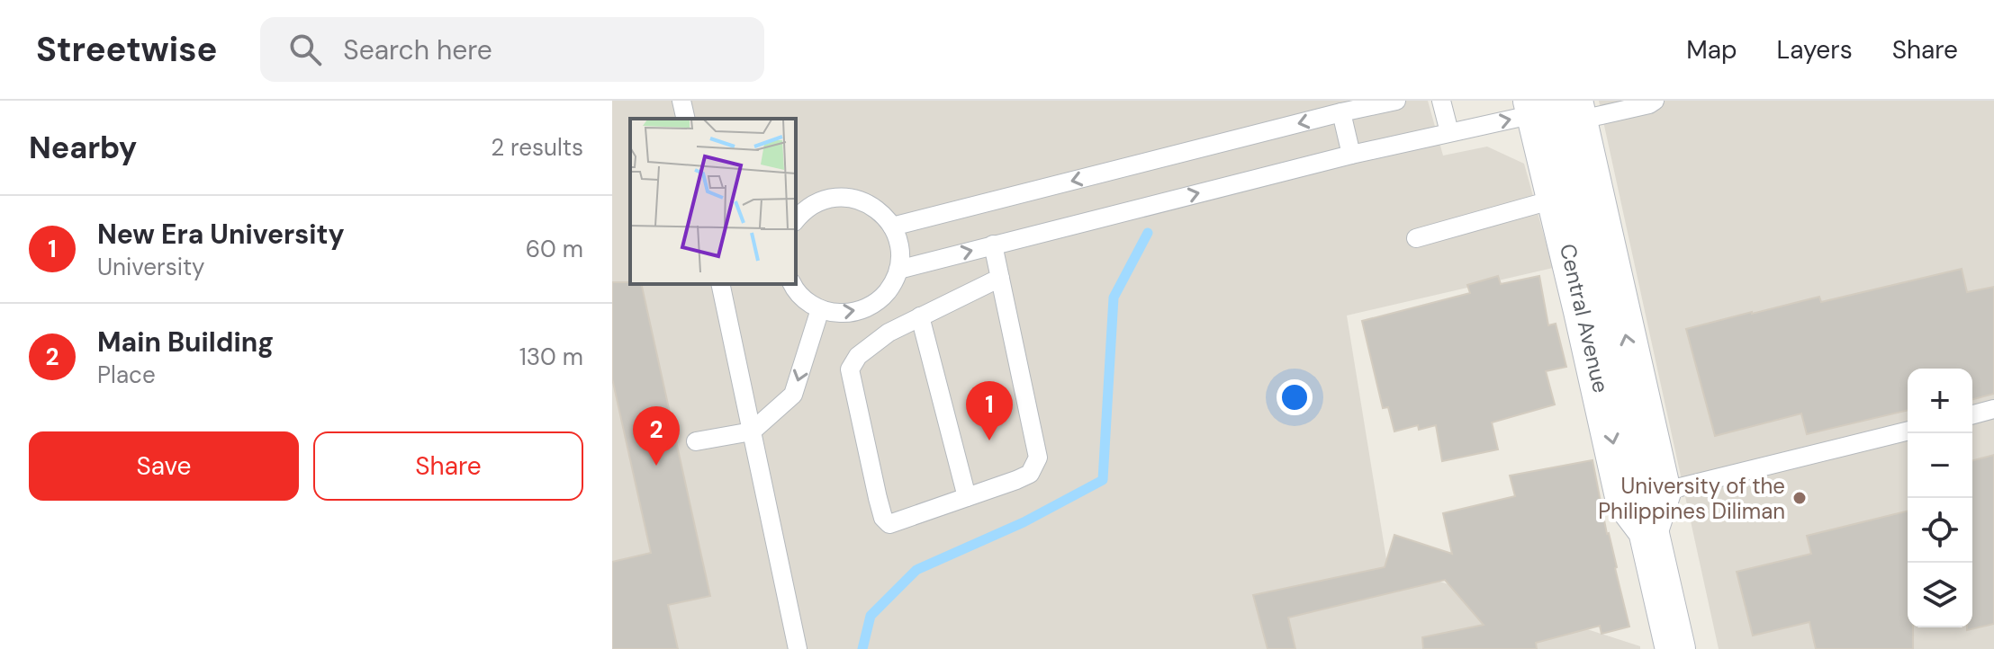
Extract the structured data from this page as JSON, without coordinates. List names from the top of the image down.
{
  "streets": {
    "main road": ["Central Avenue"]
  },
  "places": ["University of the Philippines Diliman"],
  "page": {
    "header": "Streetwise",
    "search": "Search here",
    "nav": ["Map", "Layers", "Share"],
    "heading": ["Nearby", "2 results"],
    "list": [
      {
        "mark": "1",
        "name": "New Era University",
        "note": "University",
        "value": "60 m"
      },
      {
        "mark": "2",
        "name": "Main Building",
        "note": "Place",
        "value": "130 m"
      }
    ],
    "map_buttons": ["+", "−"],
    "pins": ["1", "2"],
    "buttons": ["Save", "Share"]
  }
}
